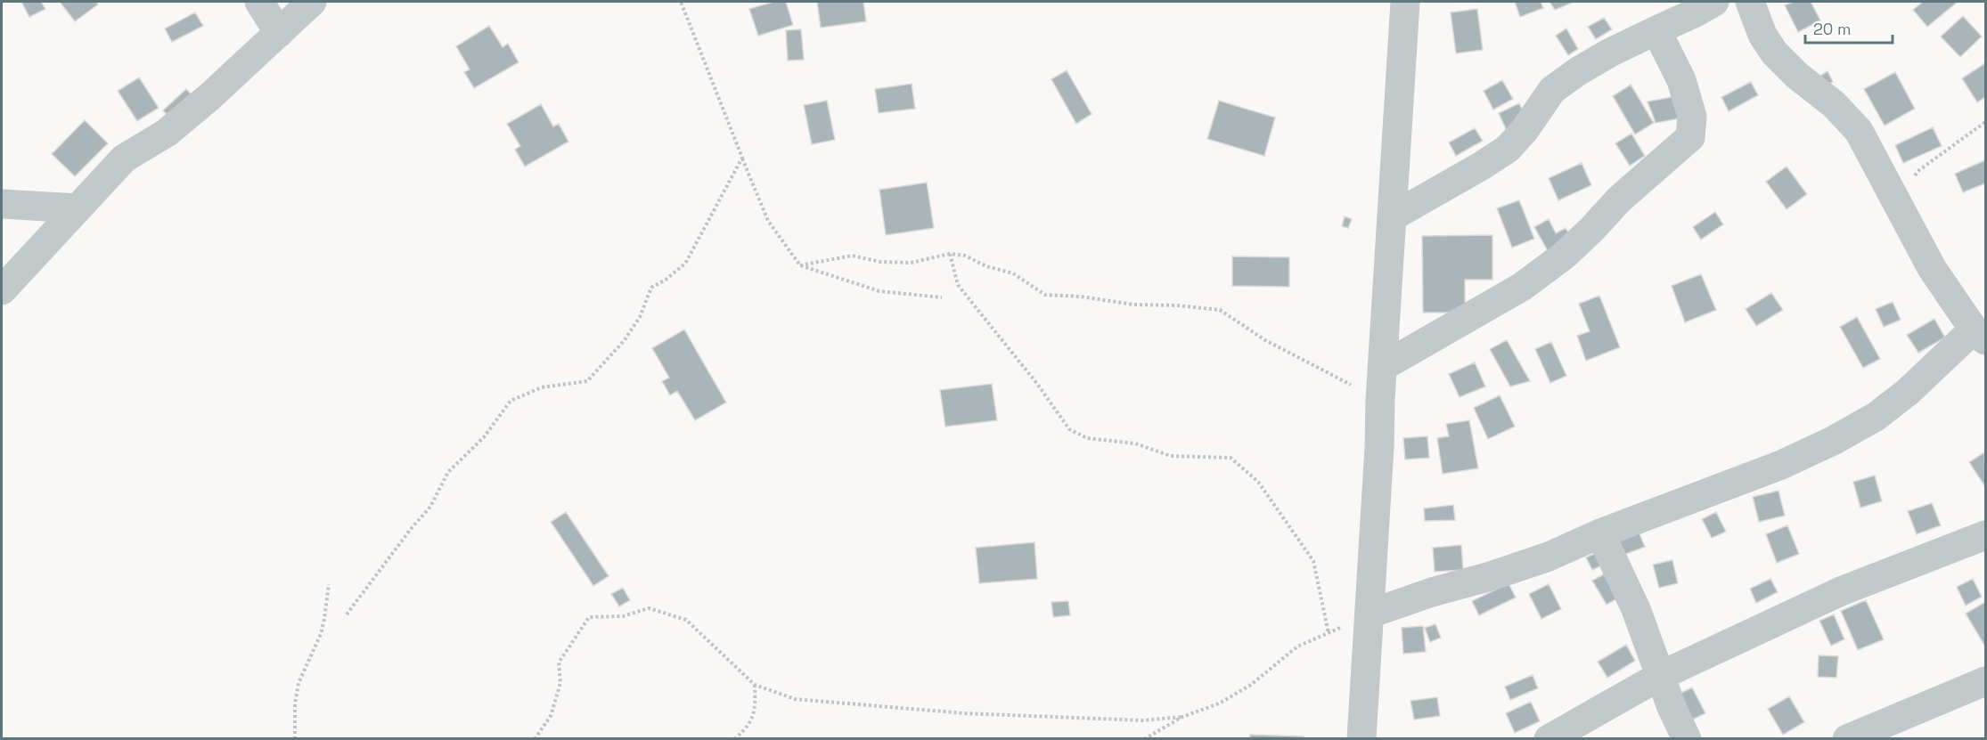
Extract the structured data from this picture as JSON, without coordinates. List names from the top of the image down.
{
  "scale_bar": "20 m"
}
